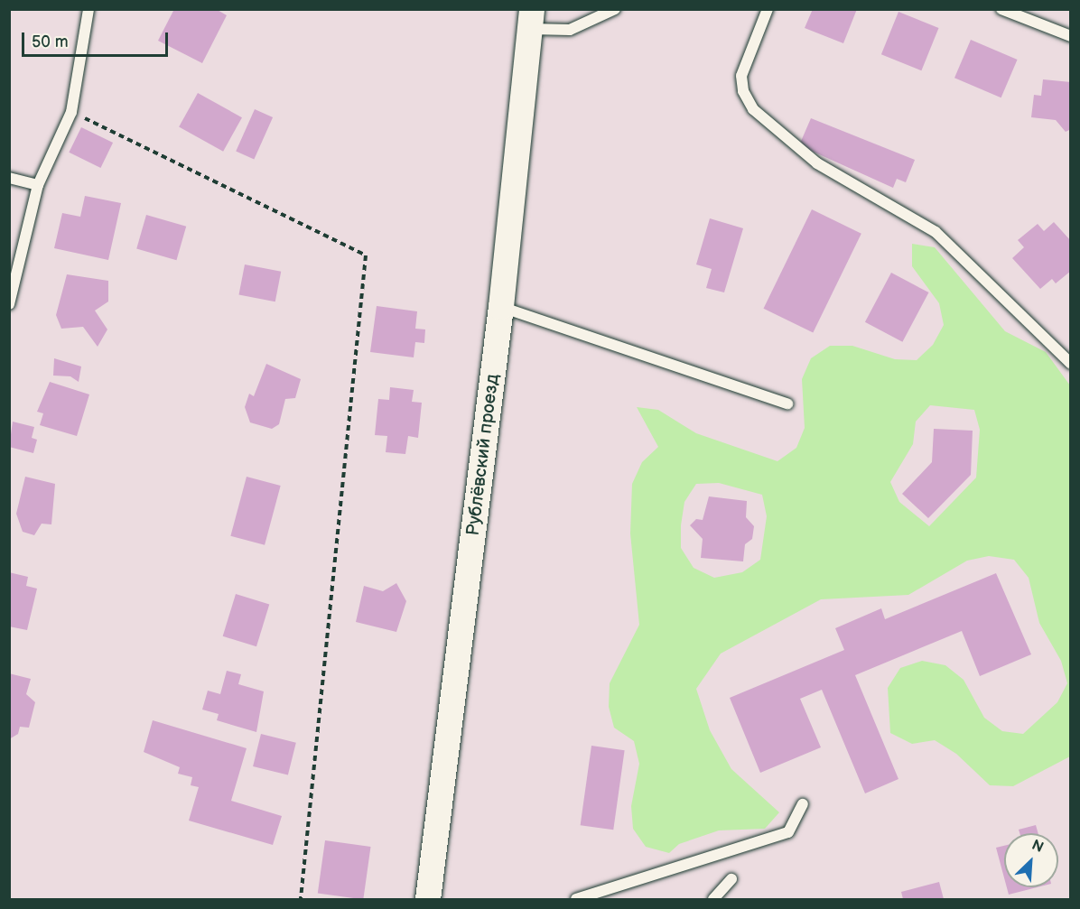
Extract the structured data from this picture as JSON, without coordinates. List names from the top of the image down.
{
  "streets": {
    "street": ["Рублёвский проезд"]
  },
  "scale_bar": "50 m",
  "north": "top right"
}
